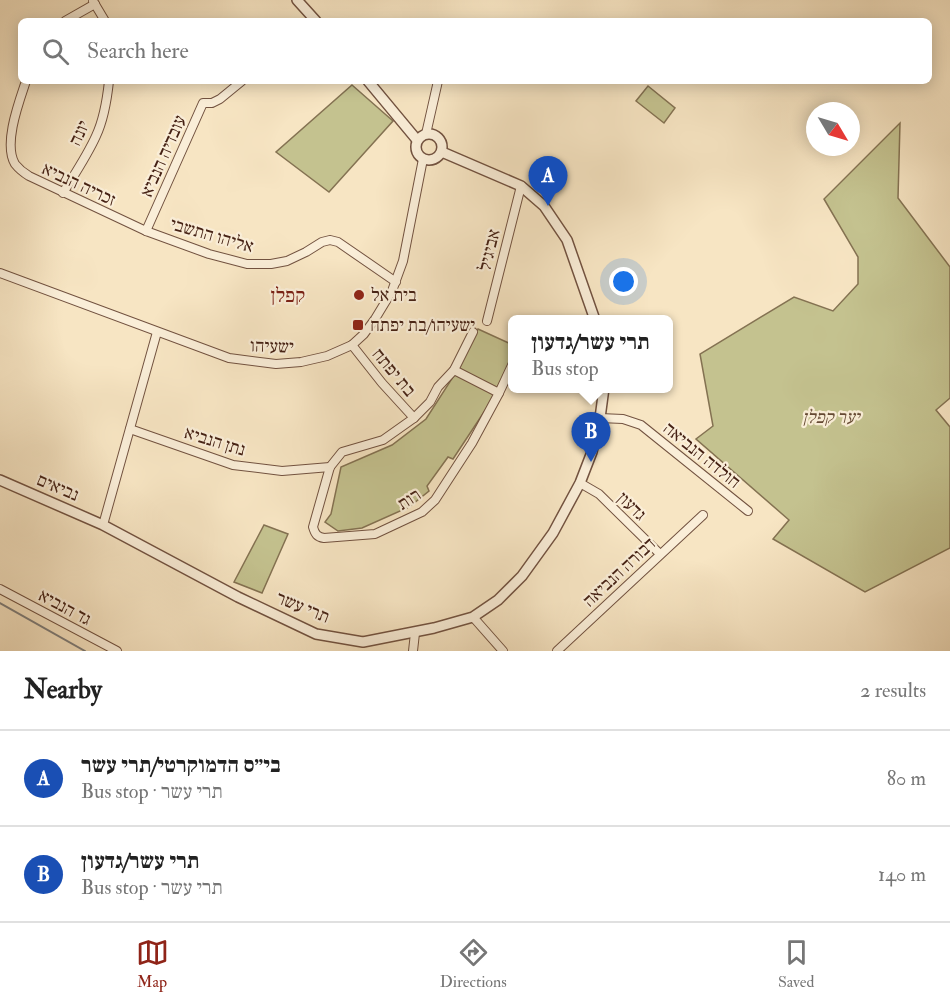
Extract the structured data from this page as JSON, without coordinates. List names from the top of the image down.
{
  "streets": {
    "street": [
      "יונה",
      "עובדיה הנביא",
      "זכריה הנביא",
      "אליהו התשבי",
      "אביגיל",
      "ישעיהו",
      "בת יפתח",
      "נתן הנביא",
      "חולדה הנביאה",
      "נביאים",
      "רות",
      "גדעון",
      "דבורה הנביאה",
      "גד הנביא",
      "תרי עשר"
    ]
  },
  "crossings": [
    ["יונה", "זכריה הנביא"],
    ["עובדיה הנביא", "זכריה הנביא"],
    ["עובדיה הנביא", "אליהו התשבי"],
    ["זכריה הנביא", "אליהו התשבי"],
    ["אליהו התשבי", "ישעיהו"],
    ["ישעיהו", "בת יפתח"],
    ["בת יפתח", "נתן הנביא"],
    ["בת יפתח", "רות"],
    ["נתן הנביא", "רות"],
    ["חולדה הנביאה", "תרי עשר"],
    ["נביאים", "תרי עשר"],
    ["גדעון", "דבורה הנביאה"],
    ["גדעון", "תרי עשר"]
  ],
  "districts": ["קפלן"],
  "parks": ["יער קפלן"],
  "places": {
    "other": ["בית אל"],
    "transit": ["ישעיהו/בת יפתח"]
  },
  "north": "bottom right",
  "page": {
    "search": "Search here",
    "pins": ["A", "B"],
    "popup": ["תרי עשר/גדעון", "Bus stop"],
    "heading": ["Nearby", "2 results"],
    "list": [
      {
        "mark": "A",
        "name": "בי״ס הדמוקרטי/תרי עשר",
        "note": "Bus stop · תרי עשר",
        "value": "80 m"
      },
      {
        "mark": "B",
        "name": "תרי עשר/גדעון",
        "note": "Bus stop · תרי עשר",
        "value": "140 m"
      }
    ],
    "nav": ["Map", "Directions", "Saved"]
  }
}
